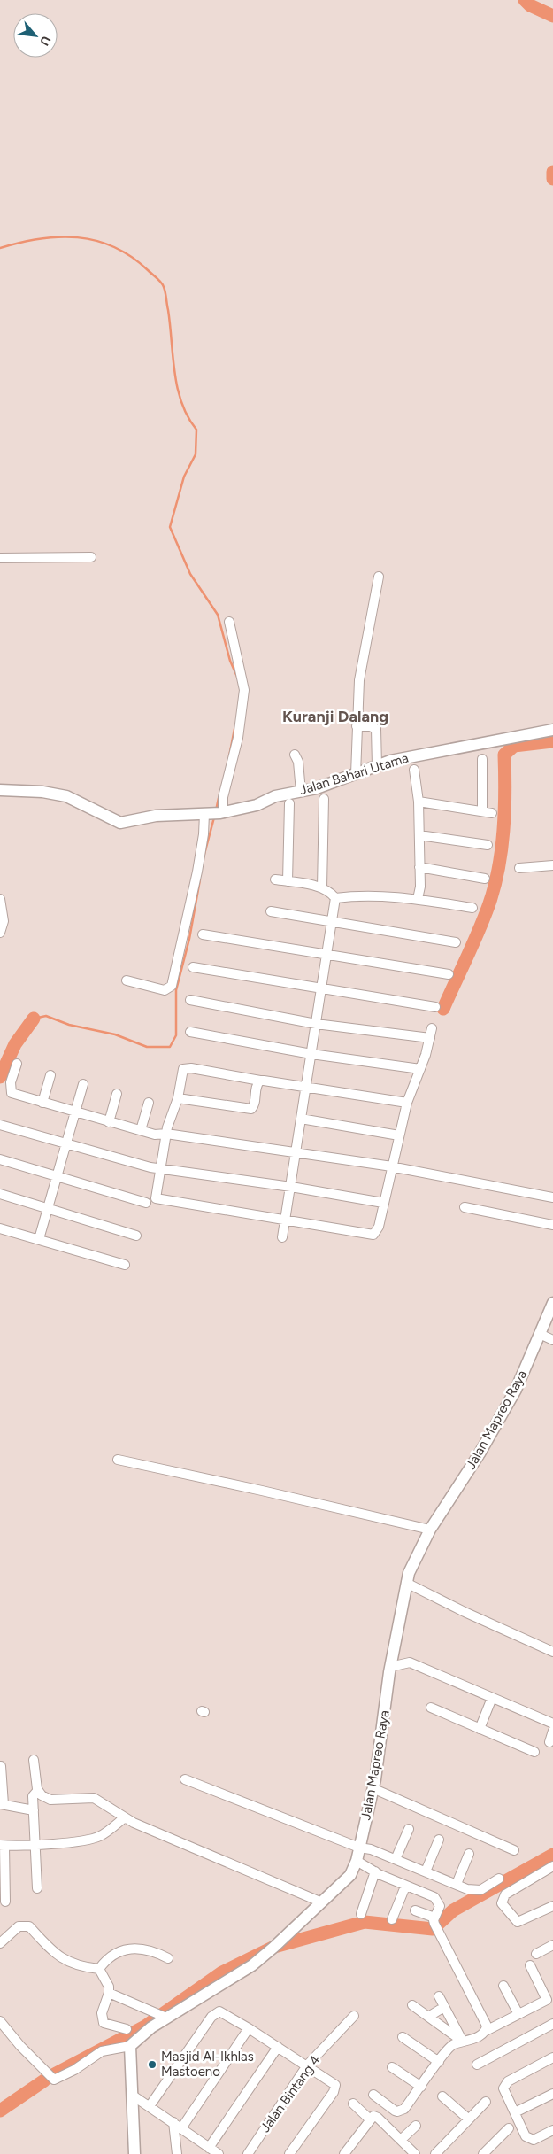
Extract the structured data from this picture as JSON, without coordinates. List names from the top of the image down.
{
  "streets": {
    "street": ["Jalan Bahari Utama", "Jalan Mapreo Raya", "Jalan Bintang 4"]
  },
  "districts": ["Kuranji Dalang"],
  "places": ["Masjid Al-Ikhlas Mastoeno"],
  "north": "bottom right"
}
